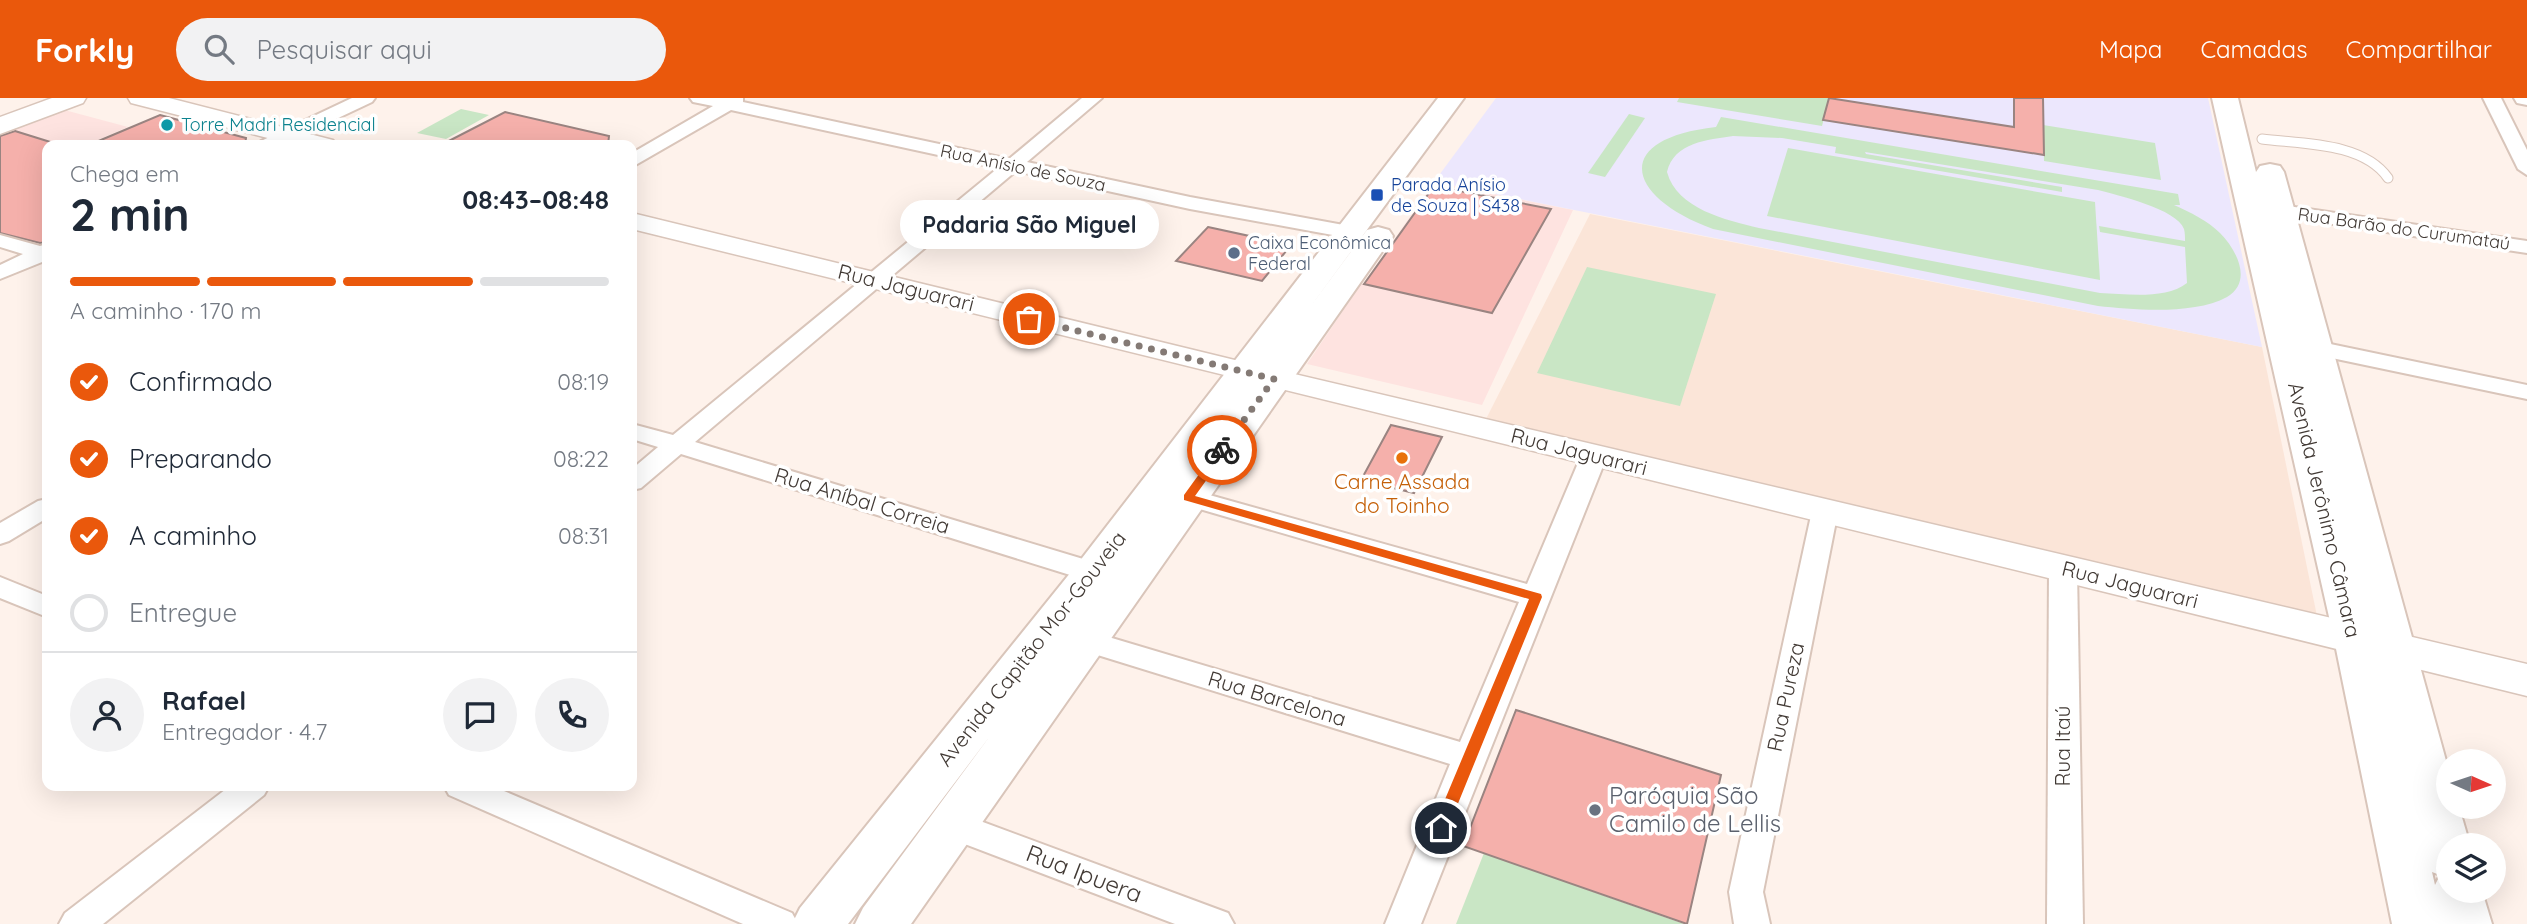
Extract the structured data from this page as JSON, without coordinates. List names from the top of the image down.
{
  "streets": {
    "main road": ["Rua Jaguarari", "Avenida Jerônimo Câmara", "Avenida Capitão Mor-Gouveia"],
    "street": [
      "Rua Anísio de Souza",
      "Rua Barão do Curumataú",
      "Rua Aníbal Correia",
      "Rua Pureza",
      "Rua Barcelona",
      "Rua Itaú",
      "Rua Ipuera"
    ]
  },
  "crossings": [
    ["Rua Barão do Curumataú", "Avenida Jerônimo Câmara"],
    ["Rua Jaguarari", "Avenida Jerônimo Câmara"],
    ["Rua Jaguarari", "Avenida Capitão Mor-Gouveia"],
    ["Rua Jaguarari", "Rua Pureza"],
    ["Rua Jaguarari", "Rua Itaú"],
    ["Rua Aníbal Correia", "Avenida Capitão Mor-Gouveia"],
    ["Avenida Capitão Mor-Gouveia", "Rua Barcelona"],
    ["Avenida Capitão Mor-Gouveia", "Rua Ipuera"]
  ],
  "places": {
    "other": [
      "Torre Madri Residencial",
      "Caixa Econômica Federal",
      "Padaria São Miguel",
      "Carne Assada do Toinho",
      "Paróquia São Camilo de Lellis"
    ],
    "transit": ["Parada Anísio de Souza | S438"]
  },
  "north": "right",
  "page": {
    "header": "Forkly",
    "search": "Pesquisar aqui",
    "nav": ["Mapa", "Camadas", "Compartilhar"],
    "heading": ["2 min", "Chega em", "08:43–08:48"],
    "panel": ["Rafael", "Entregador · 4.7"],
    "bubble": "Padaria São Miguel",
    "bar": "A caminho · 170 m",
    "list": [
      ["Confirmado", "08:19"],
      ["Preparando", "08:22"],
      ["A caminho", "08:31"],
      "Entregue"
    ]
  }
}
